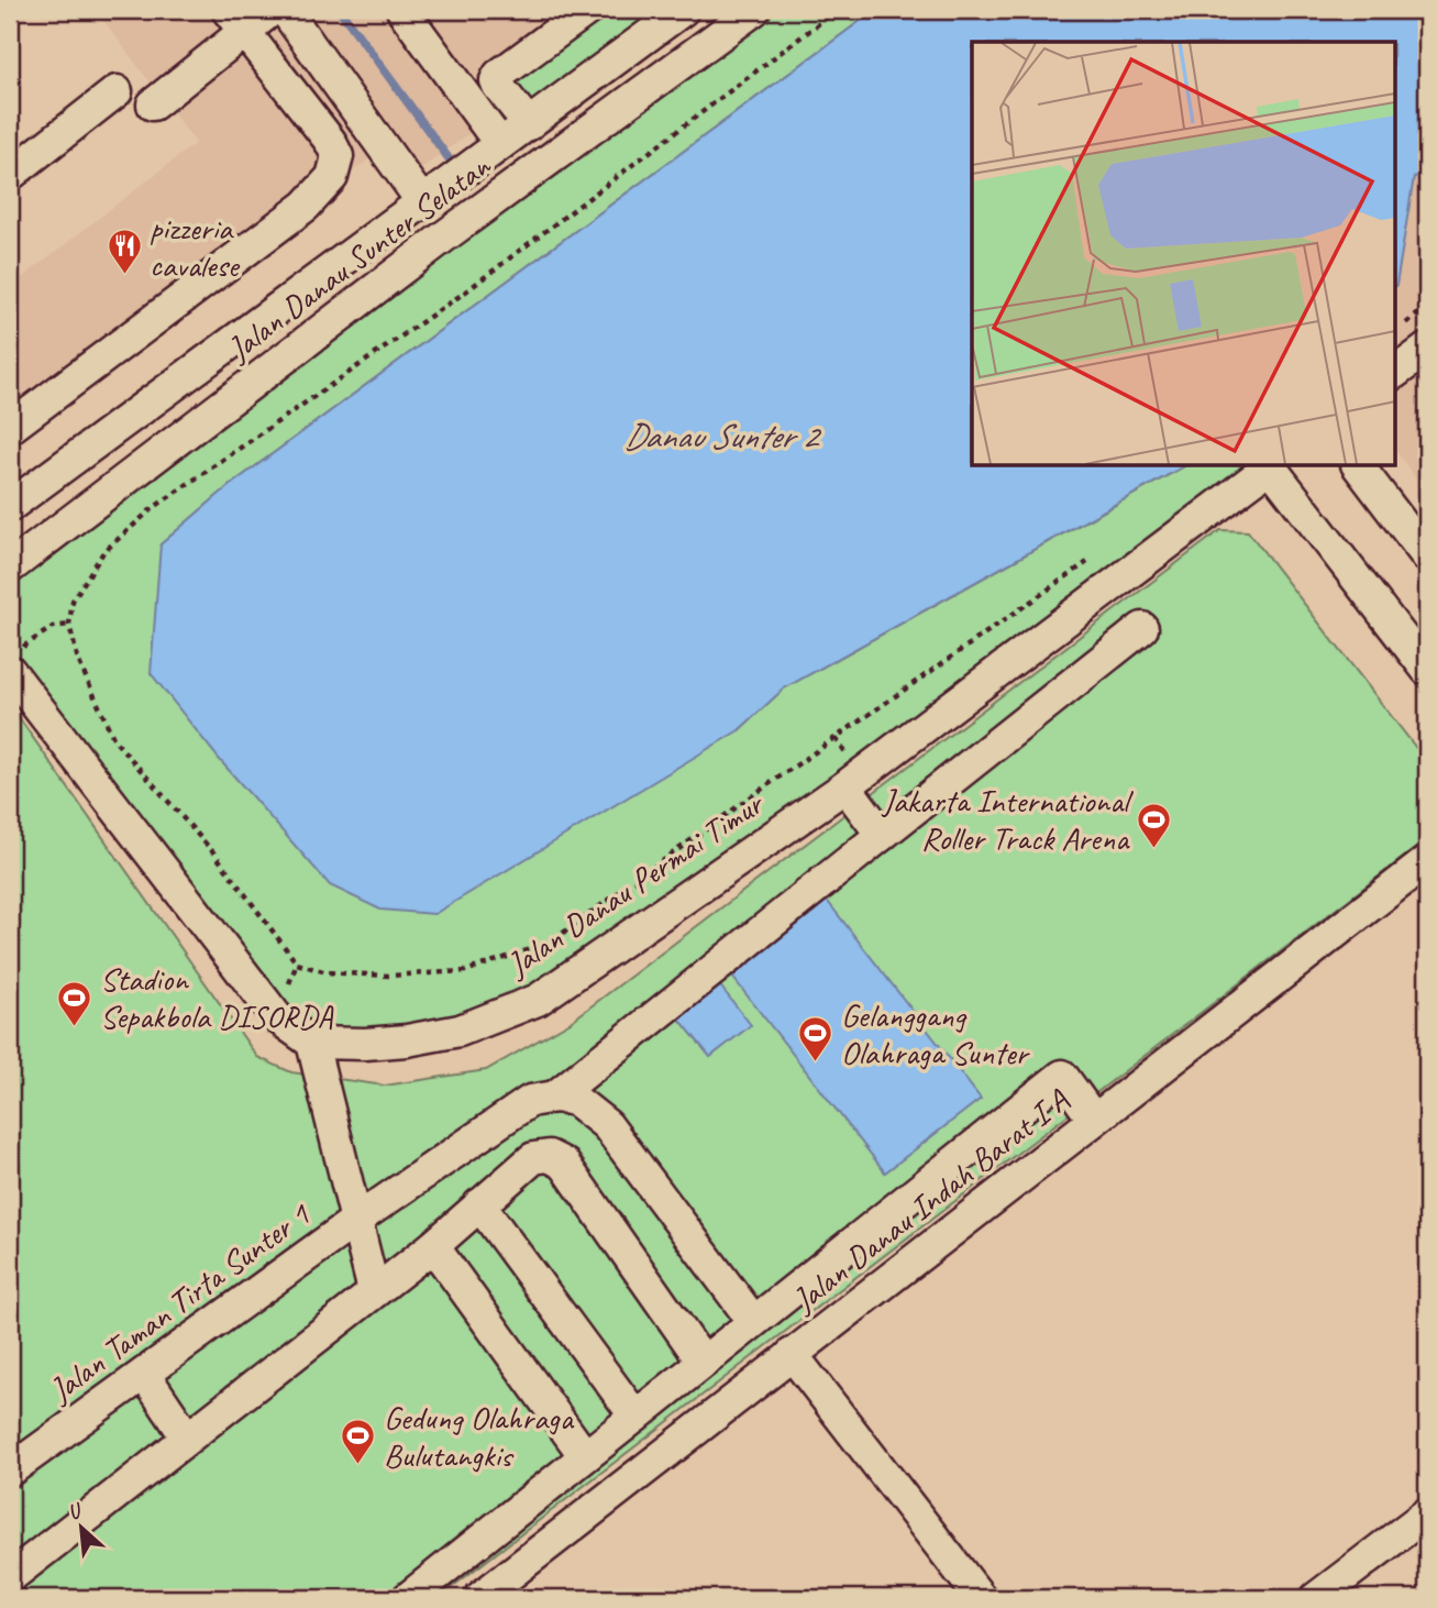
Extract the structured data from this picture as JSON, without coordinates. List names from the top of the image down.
{
  "streets": {
    "street": [
      "Jalan Danau Sunter Selatan",
      "Jalan Danau Permai Timur",
      "Jalan Danau Indah Barat I A",
      "Jalan Taman Tirta Sunter 1"
    ]
  },
  "crossings": [
    ["Jalan Danau Permai Timur", "Jalan Taman Tirta Sunter 1"]
  ],
  "water": ["Danau Sunter 2"],
  "places": {
    "restaurant": ["pizzeria cavalese"],
    "sports": [
      "Jakarta International Roller Track Arena",
      "Stadion Sepakbola DISORDA",
      "Gelanggang Olahraga Sunter",
      "Gedung Olahraga Bulutangkis"
    ]
  },
  "north": "top left"
}
